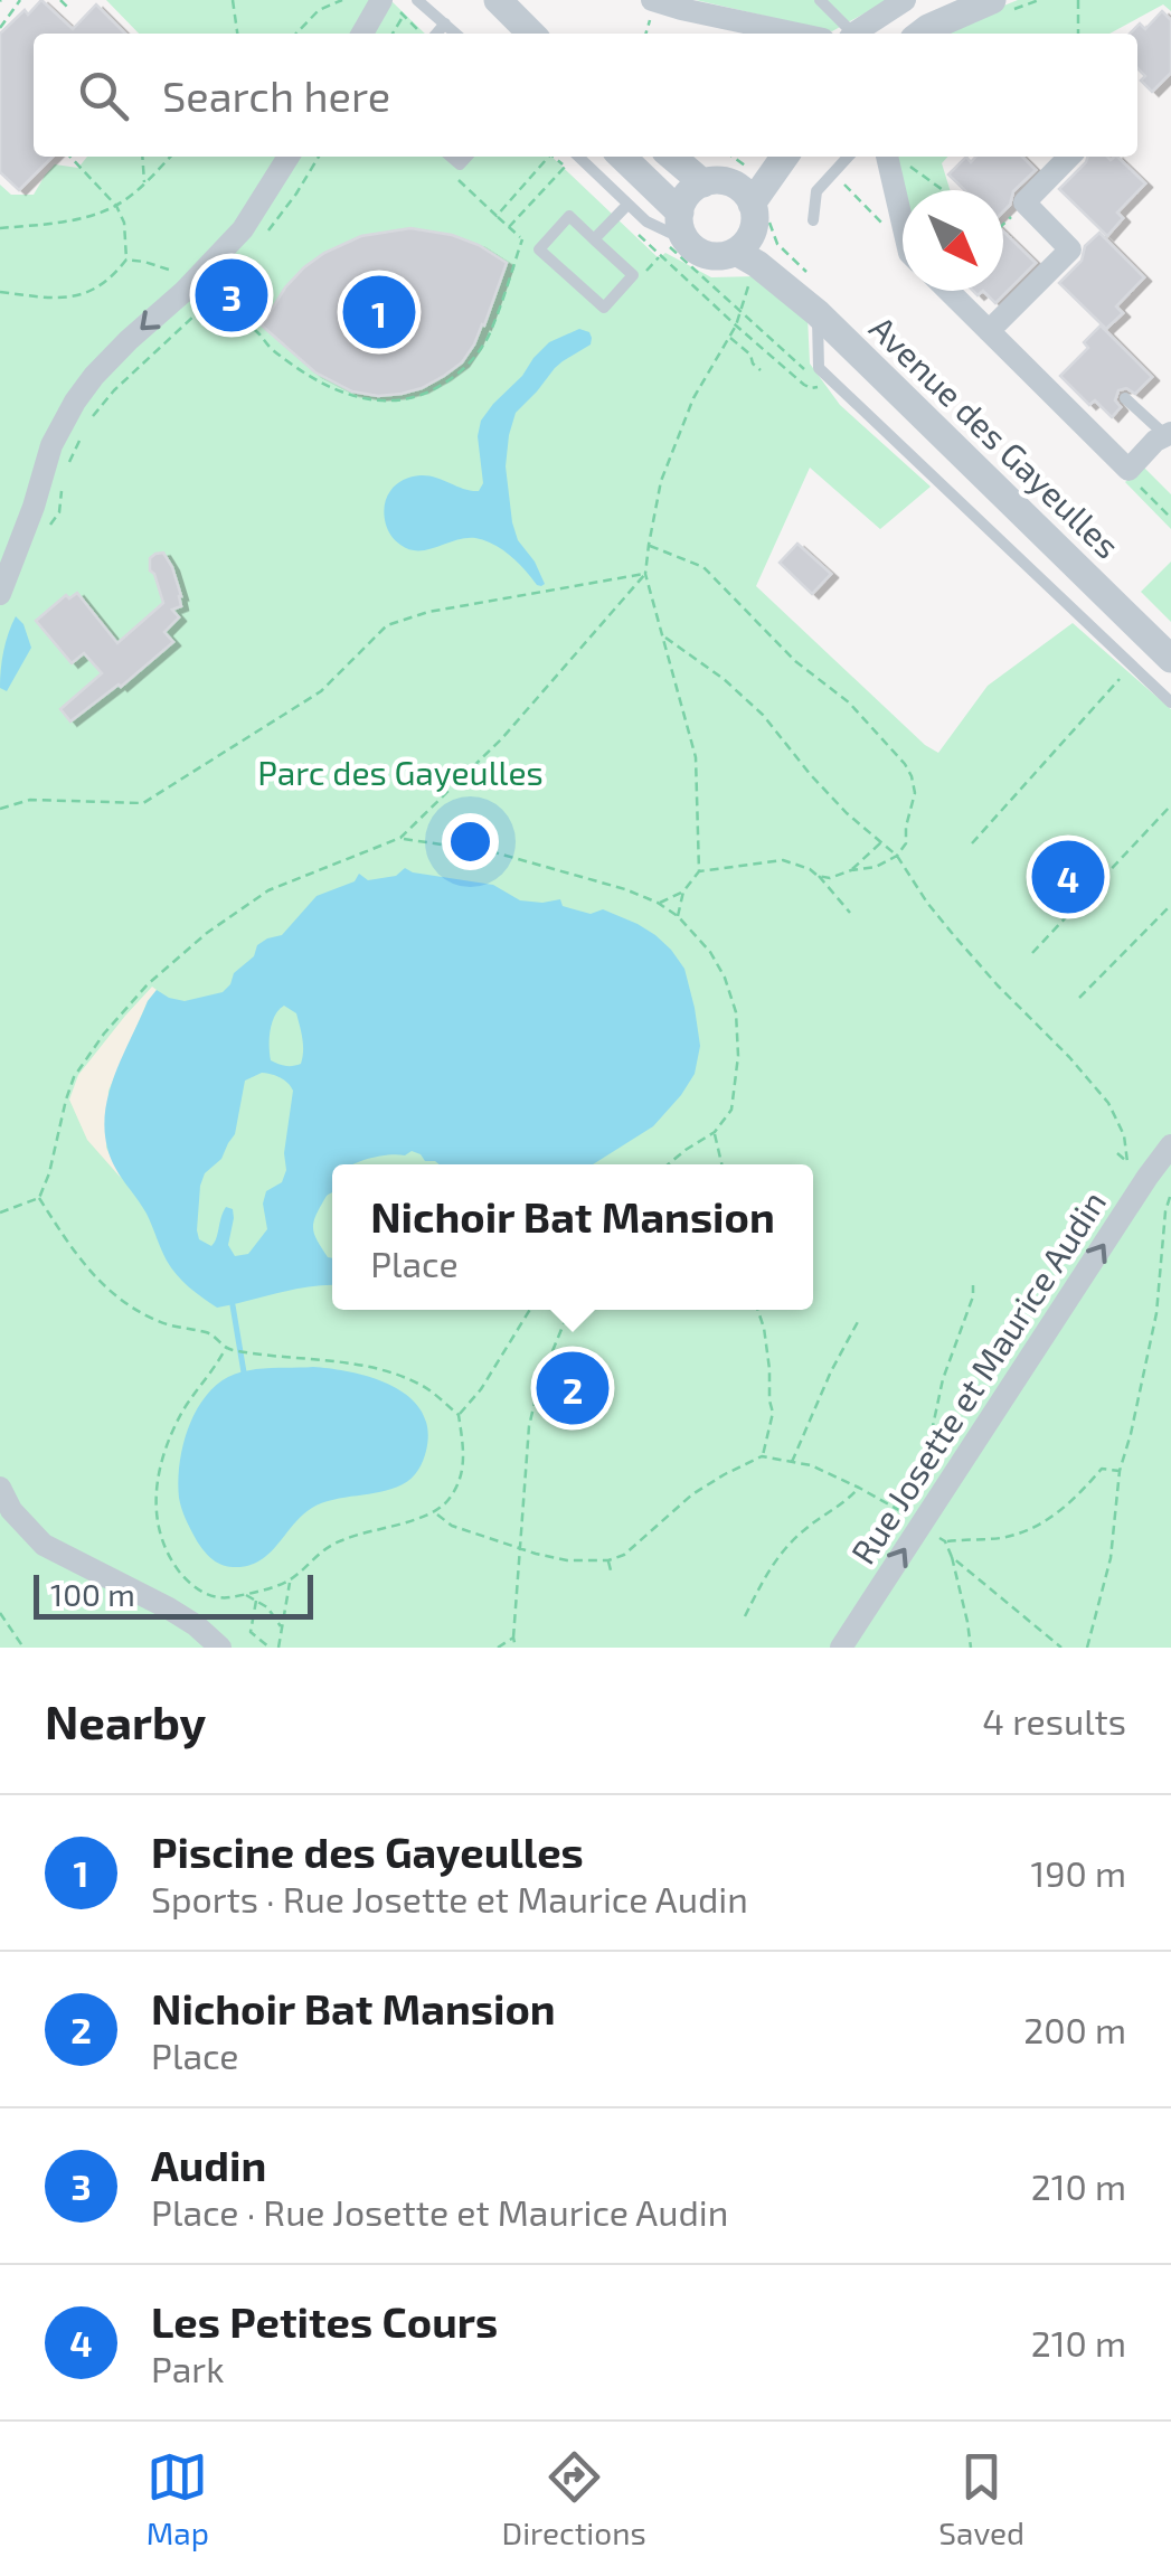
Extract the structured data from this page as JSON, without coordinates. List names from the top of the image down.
{
  "streets": {
    "street": ["Avenue des Gayeulles", "Rue Josette et Maurice Audin"]
  },
  "one_way": ["Rue Josette et Maurice Audin"],
  "parks": ["Parc des Gayeulles"],
  "scale_bar": "100 m",
  "north": "bottom right",
  "page": {
    "search": "Search here",
    "pins": [
      "3",
      "1",
      "4",
      "2"
    ],
    "popup": ["Nichoir Bat Mansion", "Place"],
    "scale": "100 m",
    "heading": ["Nearby", "4 results"],
    "list": [
      {
        "mark": "1",
        "name": "Piscine des Gayeulles",
        "note": "Sports · Rue Josette et Maurice Audin",
        "value": "190 m"
      },
      {
        "mark": "2",
        "name": "Nichoir Bat Mansion",
        "note": "Place",
        "value": "200 m"
      },
      {
        "mark": "3",
        "name": "Audin",
        "note": "Place · Rue Josette et Maurice Audin",
        "value": "210 m"
      },
      {
        "mark": "4",
        "name": "Les Petites Cours",
        "note": "Park",
        "value": "210 m"
      }
    ],
    "nav": ["Map", "Directions", "Saved"]
  }
}
